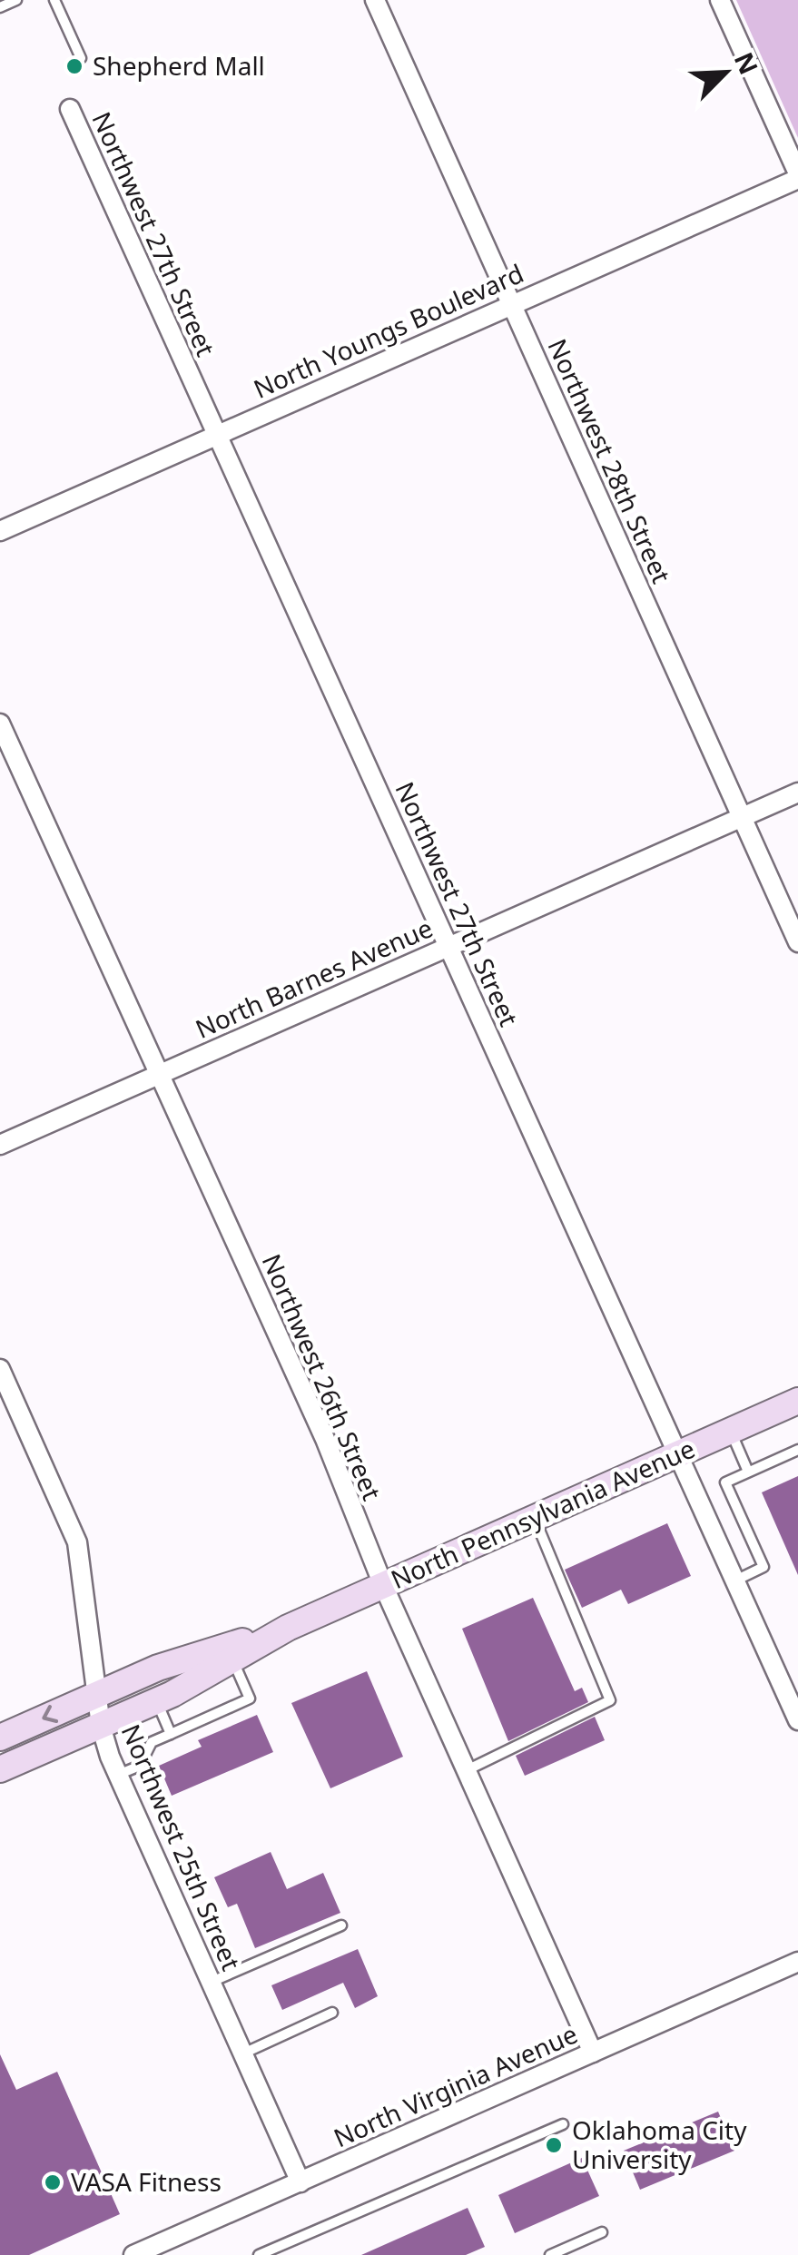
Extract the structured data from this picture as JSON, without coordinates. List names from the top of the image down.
{
  "streets": {
    "main road": ["North Pennsylvania Avenue"],
    "street": [
      "Northwest 27th Street",
      "North Youngs Boulevard",
      "Northwest 28th Street",
      "North Barnes Avenue",
      "Northwest 26th Street",
      "Northwest 25th Street",
      "North Virginia Avenue"
    ]
  },
  "crossings": [
    ["Northwest 27th Street", "North Youngs Boulevard"],
    ["Northwest 27th Street", "North Barnes Avenue"],
    ["Northwest 27th Street", "North Pennsylvania Avenue"],
    ["North Youngs Boulevard", "Northwest 28th Street"],
    ["Northwest 28th Street", "North Barnes Avenue"],
    ["North Barnes Avenue", "Northwest 26th Street"],
    ["Northwest 26th Street", "North Pennsylvania Avenue"],
    ["Northwest 26th Street", "North Virginia Avenue"],
    ["North Pennsylvania Avenue", "Northwest 25th Street"],
    ["Northwest 25th Street", "North Virginia Avenue"]
  ],
  "places": ["Shepherd Mall", "Oklahoma City University", "VASA Fitness"],
  "north": "top right"
}
